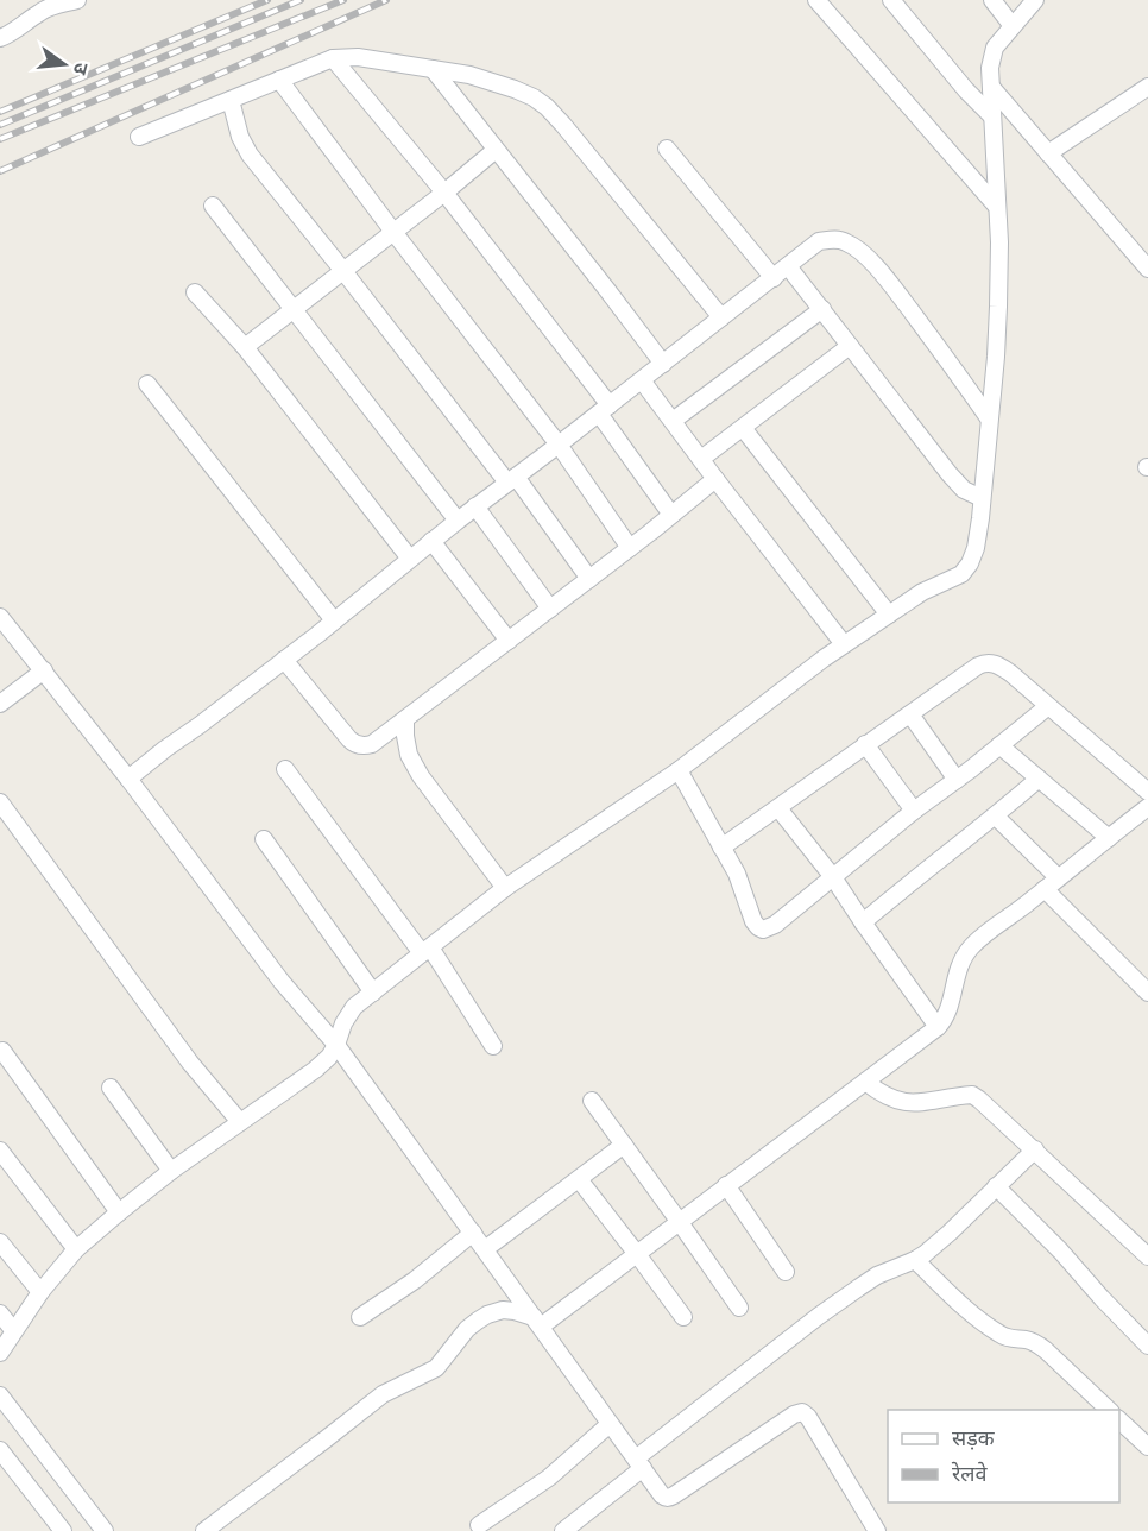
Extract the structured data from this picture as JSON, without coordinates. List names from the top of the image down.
{
  "legend": ["सड़क", "रेलवे"],
  "north": "right"
}
